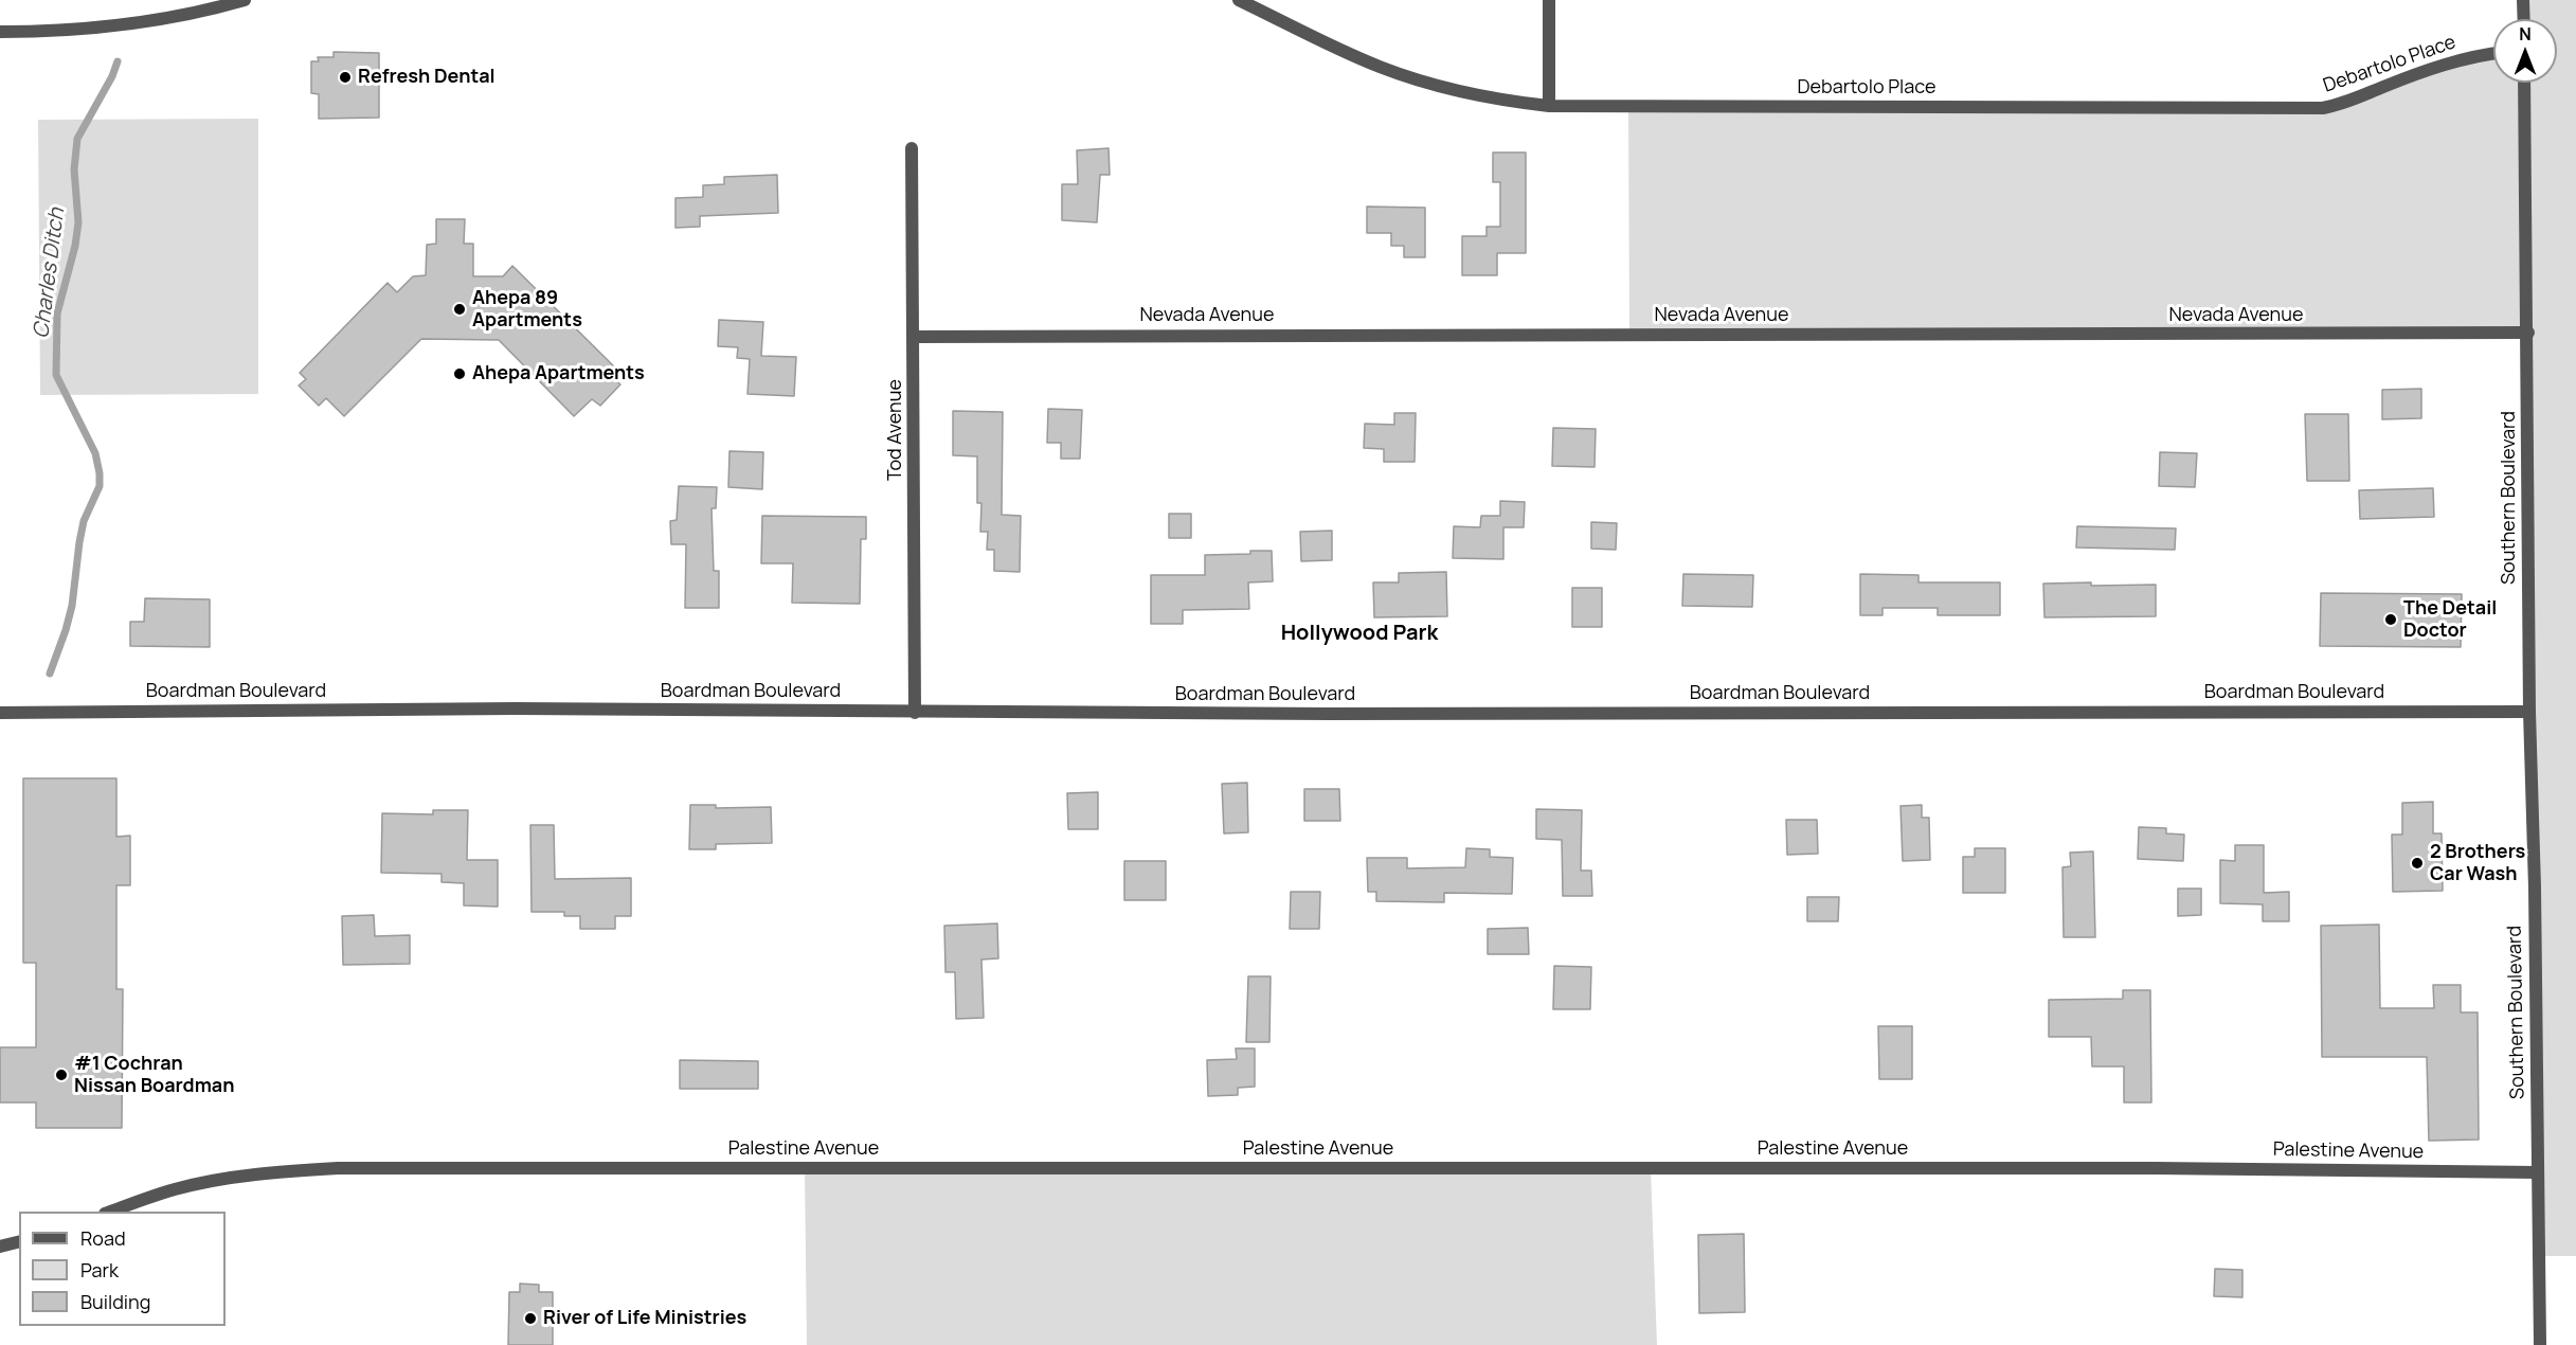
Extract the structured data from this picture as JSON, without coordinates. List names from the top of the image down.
{
  "streets": {
    "street": [
      "Debartolo Place",
      "Nevada Avenue",
      "Tod Avenue",
      "Southern Boulevard",
      "Boardman Boulevard",
      "Palestine Avenue"
    ]
  },
  "crossings": [
    ["Nevada Avenue", "Tod Avenue"],
    ["Nevada Avenue", "Southern Boulevard"],
    ["Tod Avenue", "Boardman Boulevard"],
    ["Southern Boulevard", "Boardman Boulevard"],
    ["Southern Boulevard", "Palestine Avenue"]
  ],
  "districts": ["Hollywood Park"],
  "water": ["Charles Ditch"],
  "places": [
    "Refresh Dental",
    "Ahepa 89 Apartments",
    "Ahepa Apartments",
    "The Detail Doctor",
    "2 Brothers Car Wash",
    "#1 Cochran Nissan Boardman",
    "River of Life Ministries"
  ],
  "legend": ["Road", "Park", "Building"],
  "north": "top"
}
